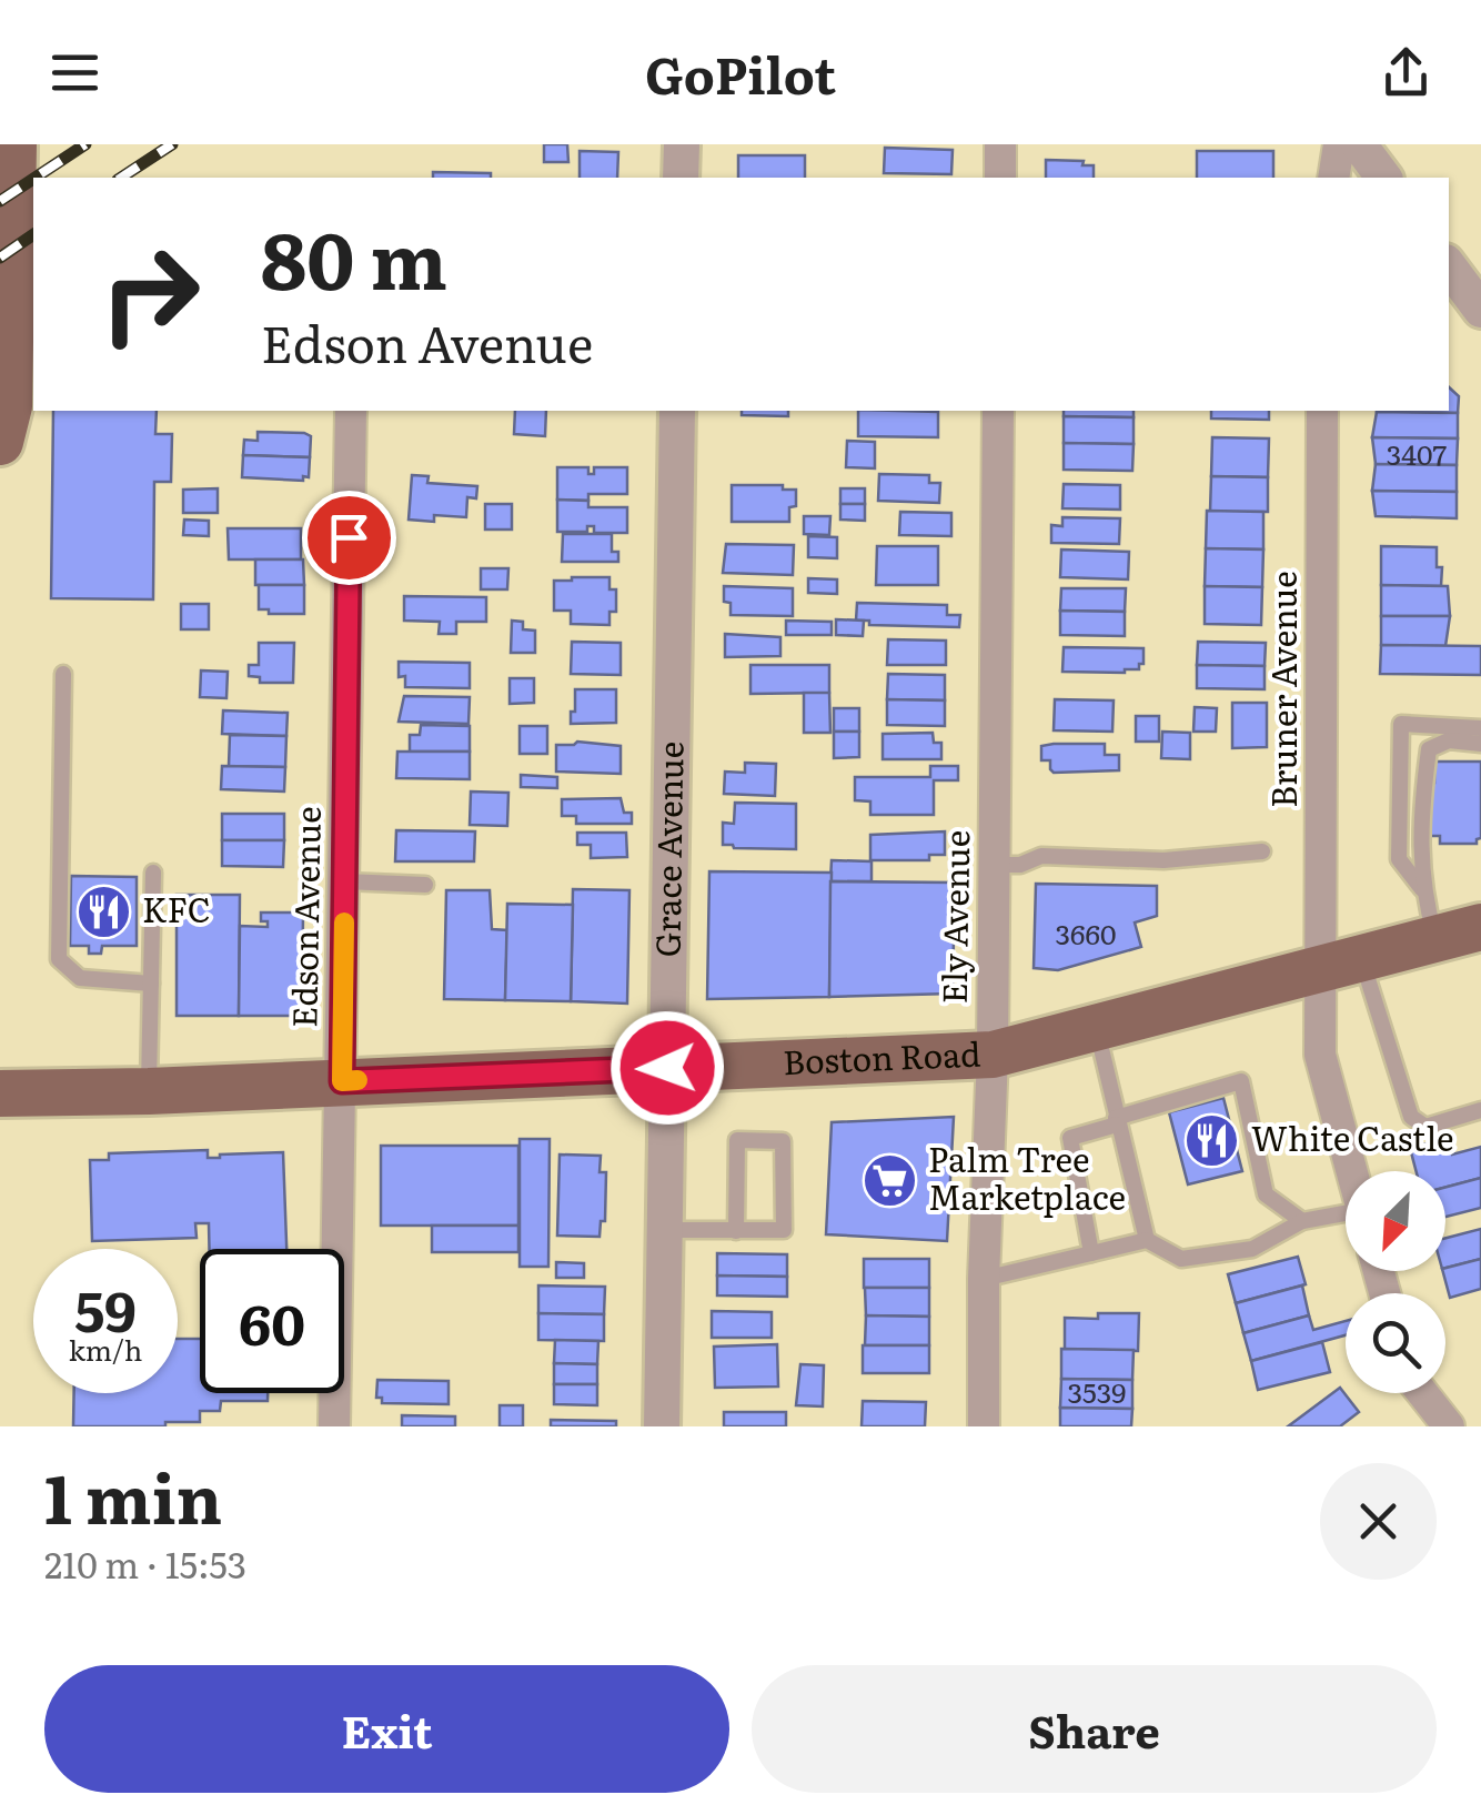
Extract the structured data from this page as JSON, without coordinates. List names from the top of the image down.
{
  "streets": {
    "main road": ["Boston Road"],
    "street": [
      "Bruner Avenue",
      "Grace Avenue",
      "Edson Avenue",
      "Ely Avenue"
    ]
  },
  "crossings": [
    ["Bruner Avenue", "Boston Road"],
    ["Grace Avenue", "Boston Road"],
    ["Edson Avenue", "Boston Road"],
    ["Ely Avenue", "Boston Road"]
  ],
  "places": {
    "restaurant": ["KFC", "White Castle"],
    "supermarket": ["Palm Tree Marketplace"]
  },
  "house_numbers": ["3407", "3660", "3539"],
  "north": "bottom left",
  "page": {
    "header": "GoPilot",
    "turn": ["80 m", "Edson Avenue"],
    "speed": "59 km/h",
    "limit": "60",
    "heading": ["1 min", "210 m · 15:53"],
    "buttons": ["Exit", "Share"]
  }
}
